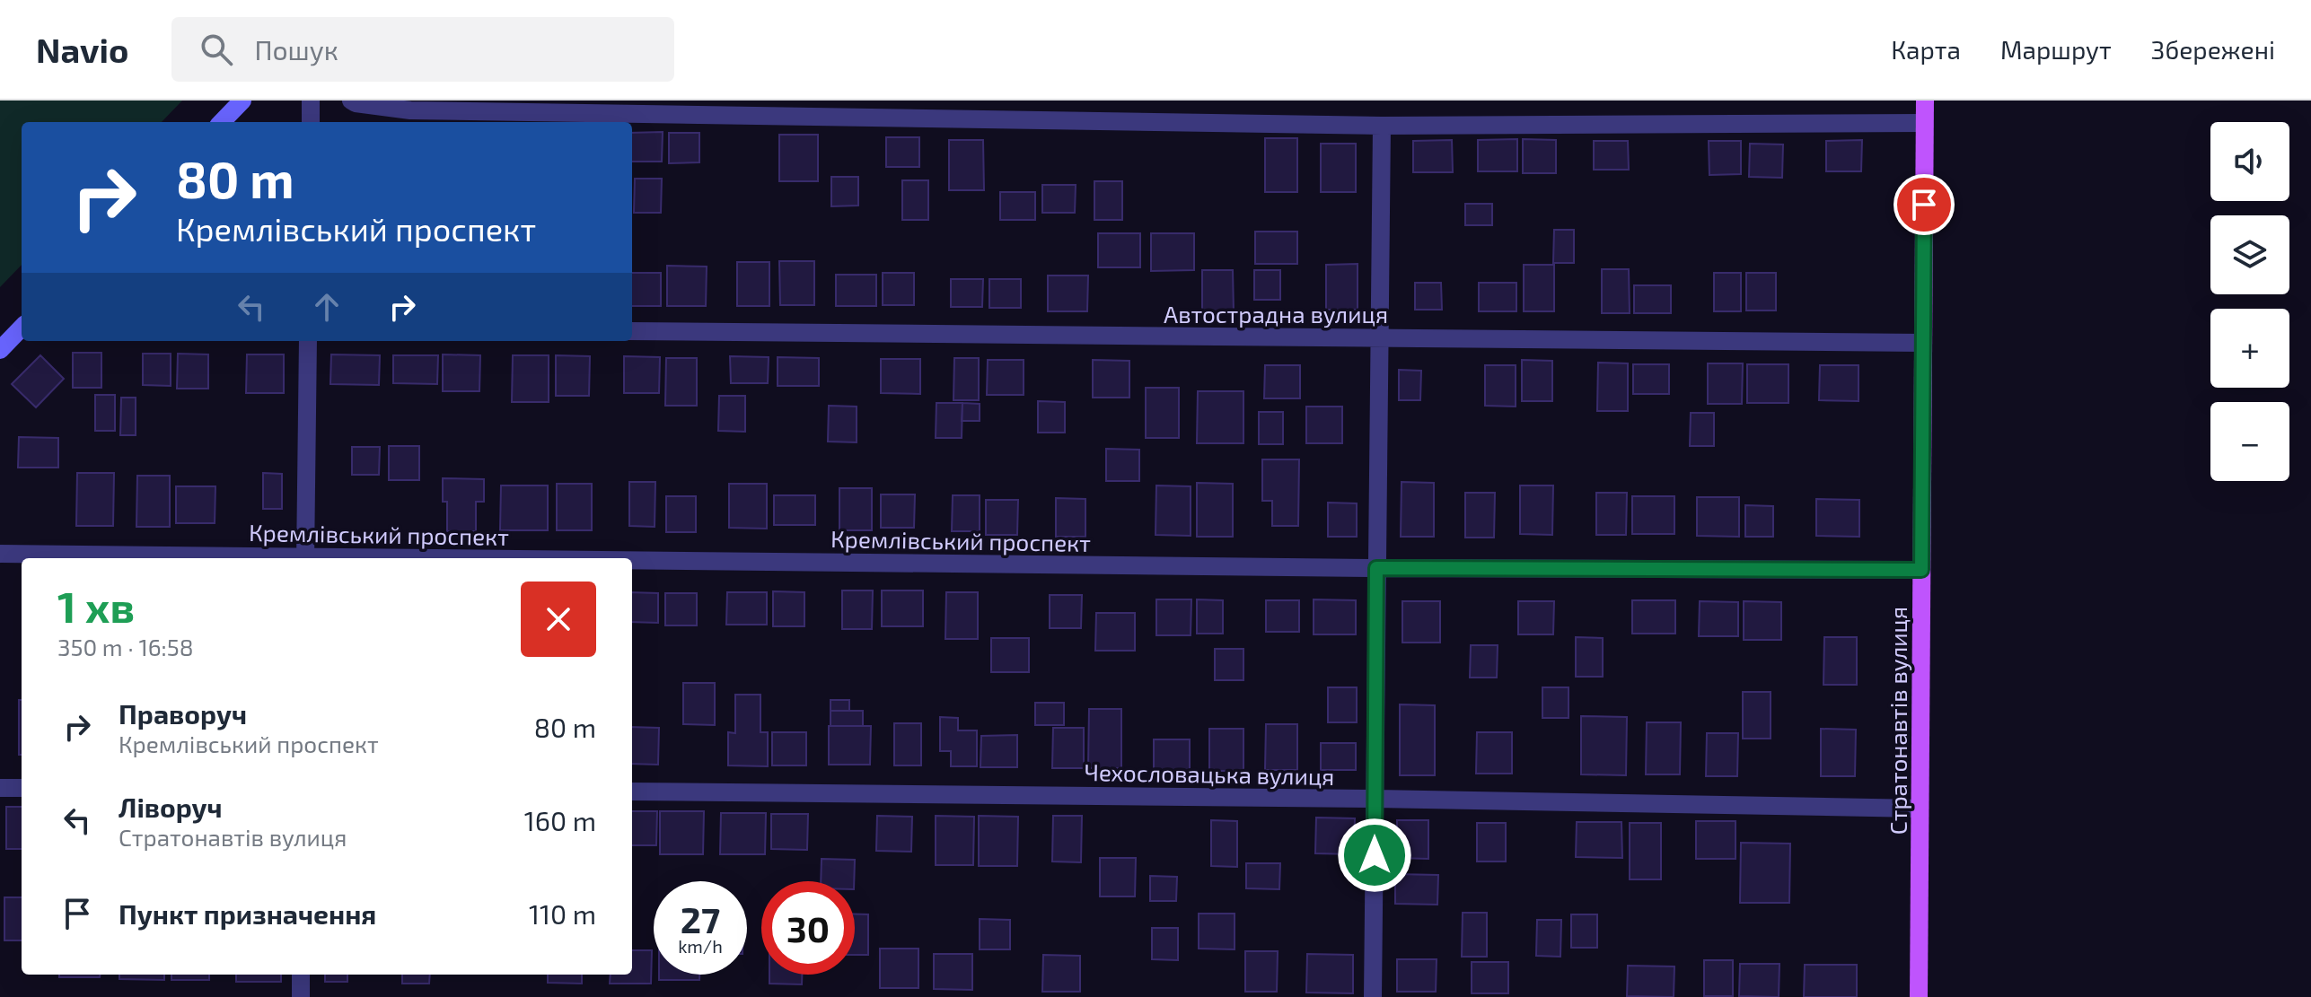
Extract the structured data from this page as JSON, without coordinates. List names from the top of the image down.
{
  "streets": {
    "main road": ["Стратонавтів вулиця"],
    "street": ["Автострадна вулиця", "Кремлівський проспект", "Чехословацька вулиця"]
  },
  "crossings": [
    ["Автострадна вулиця", "Стратонавтів вулиця"],
    ["Кремлівський проспект", "Стратонавтів вулиця"],
    ["Стратонавтів вулиця", "Чехословацька вулиця"]
  ],
  "page": {
    "header": "Navio",
    "search": "Пошук",
    "nav": ["Карта", "Маршрут", "Збережені"],
    "map_buttons": ["+", "−"],
    "turn": ["80 m", "Кремлівський проспект"],
    "heading": ["1 хв", "350 m · 16:58"],
    "list": [
      {
        "name": "Праворуч",
        "note": "Кремлівський проспект",
        "value": "80 m"
      },
      {
        "name": "Ліворуч",
        "note": "Стратонавтів вулиця",
        "value": "160 m"
      },
      {
        "name": "Пункт призначення",
        "value": "110 m"
      }
    ],
    "speed": "27 km/h",
    "limit": "30"
  }
}
